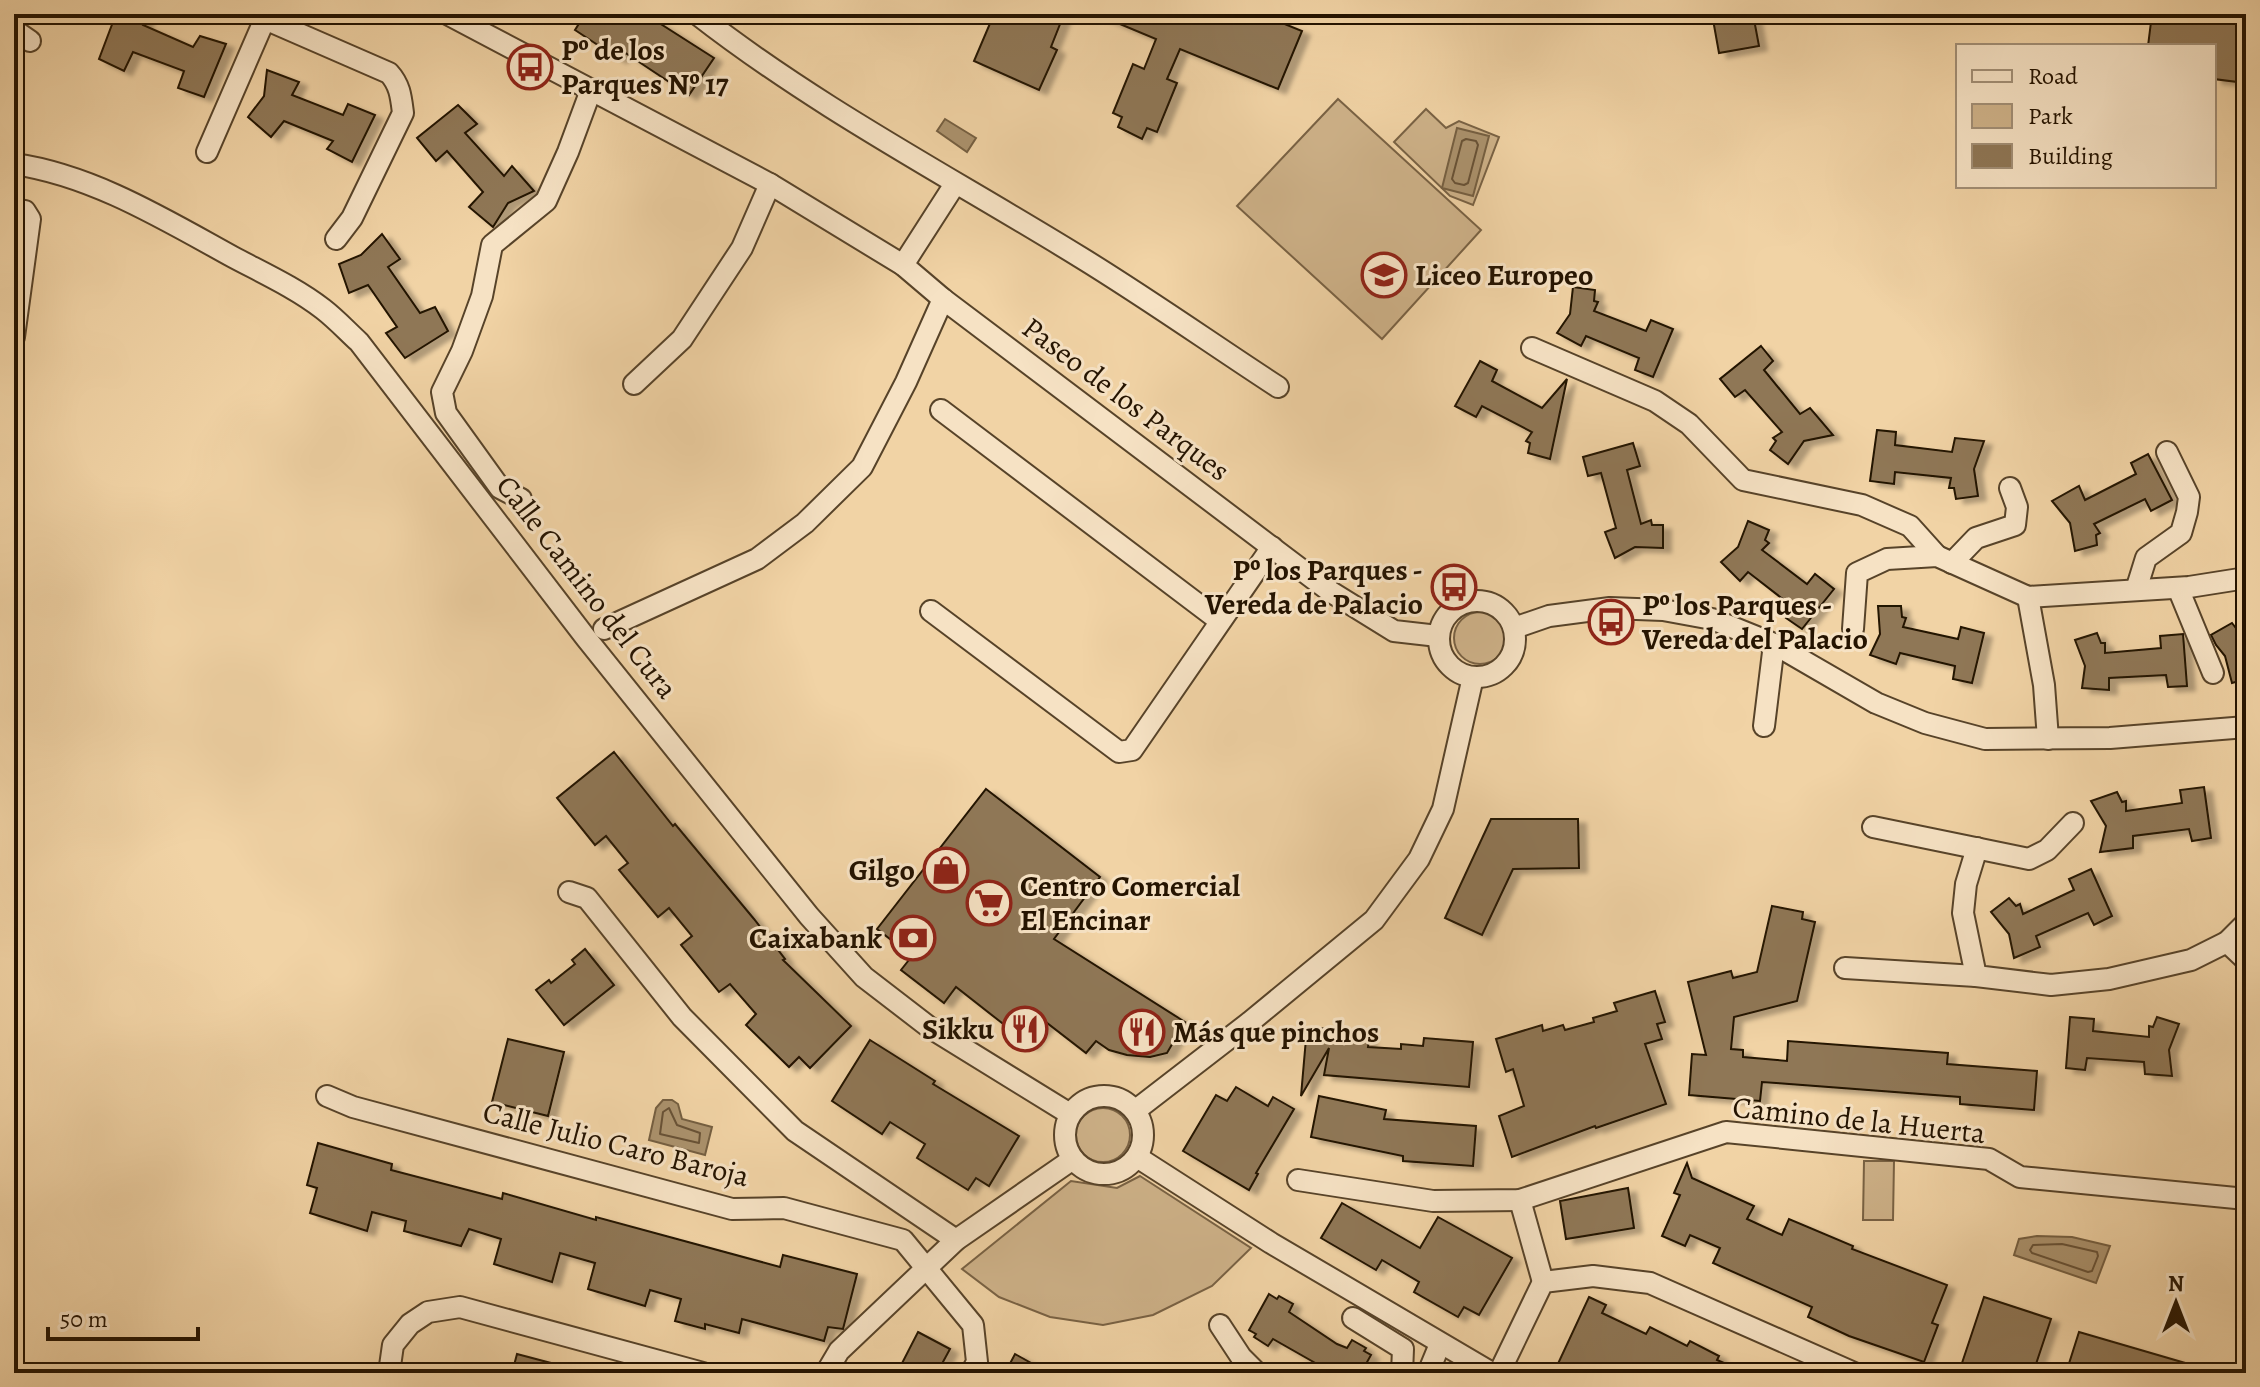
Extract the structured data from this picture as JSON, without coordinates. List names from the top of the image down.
{
  "streets": {
    "street": [
      "Paseo de los Parques",
      "Calle Camino del Cura",
      "Camino de la Huerta",
      "Calle Julio Caro Baroja"
    ]
  },
  "places": {
    "bus stop": ["Pº de los Parques Nº 17", "Pº los Parques - Vereda de Palacio", "Pº los Parques - Vereda del Palacio"],
    "school or university": ["Liceo Europeo"],
    "shop": ["Gilgo"],
    "supermarket": ["Centro Comercial El Encinar"],
    "bank": ["Caixabank"],
    "restaurant": ["Sikku", "Más que pinchos"]
  },
  "legend": ["Road", "Park", "Building"],
  "scale_bar": "50 m",
  "north": "top"
}
